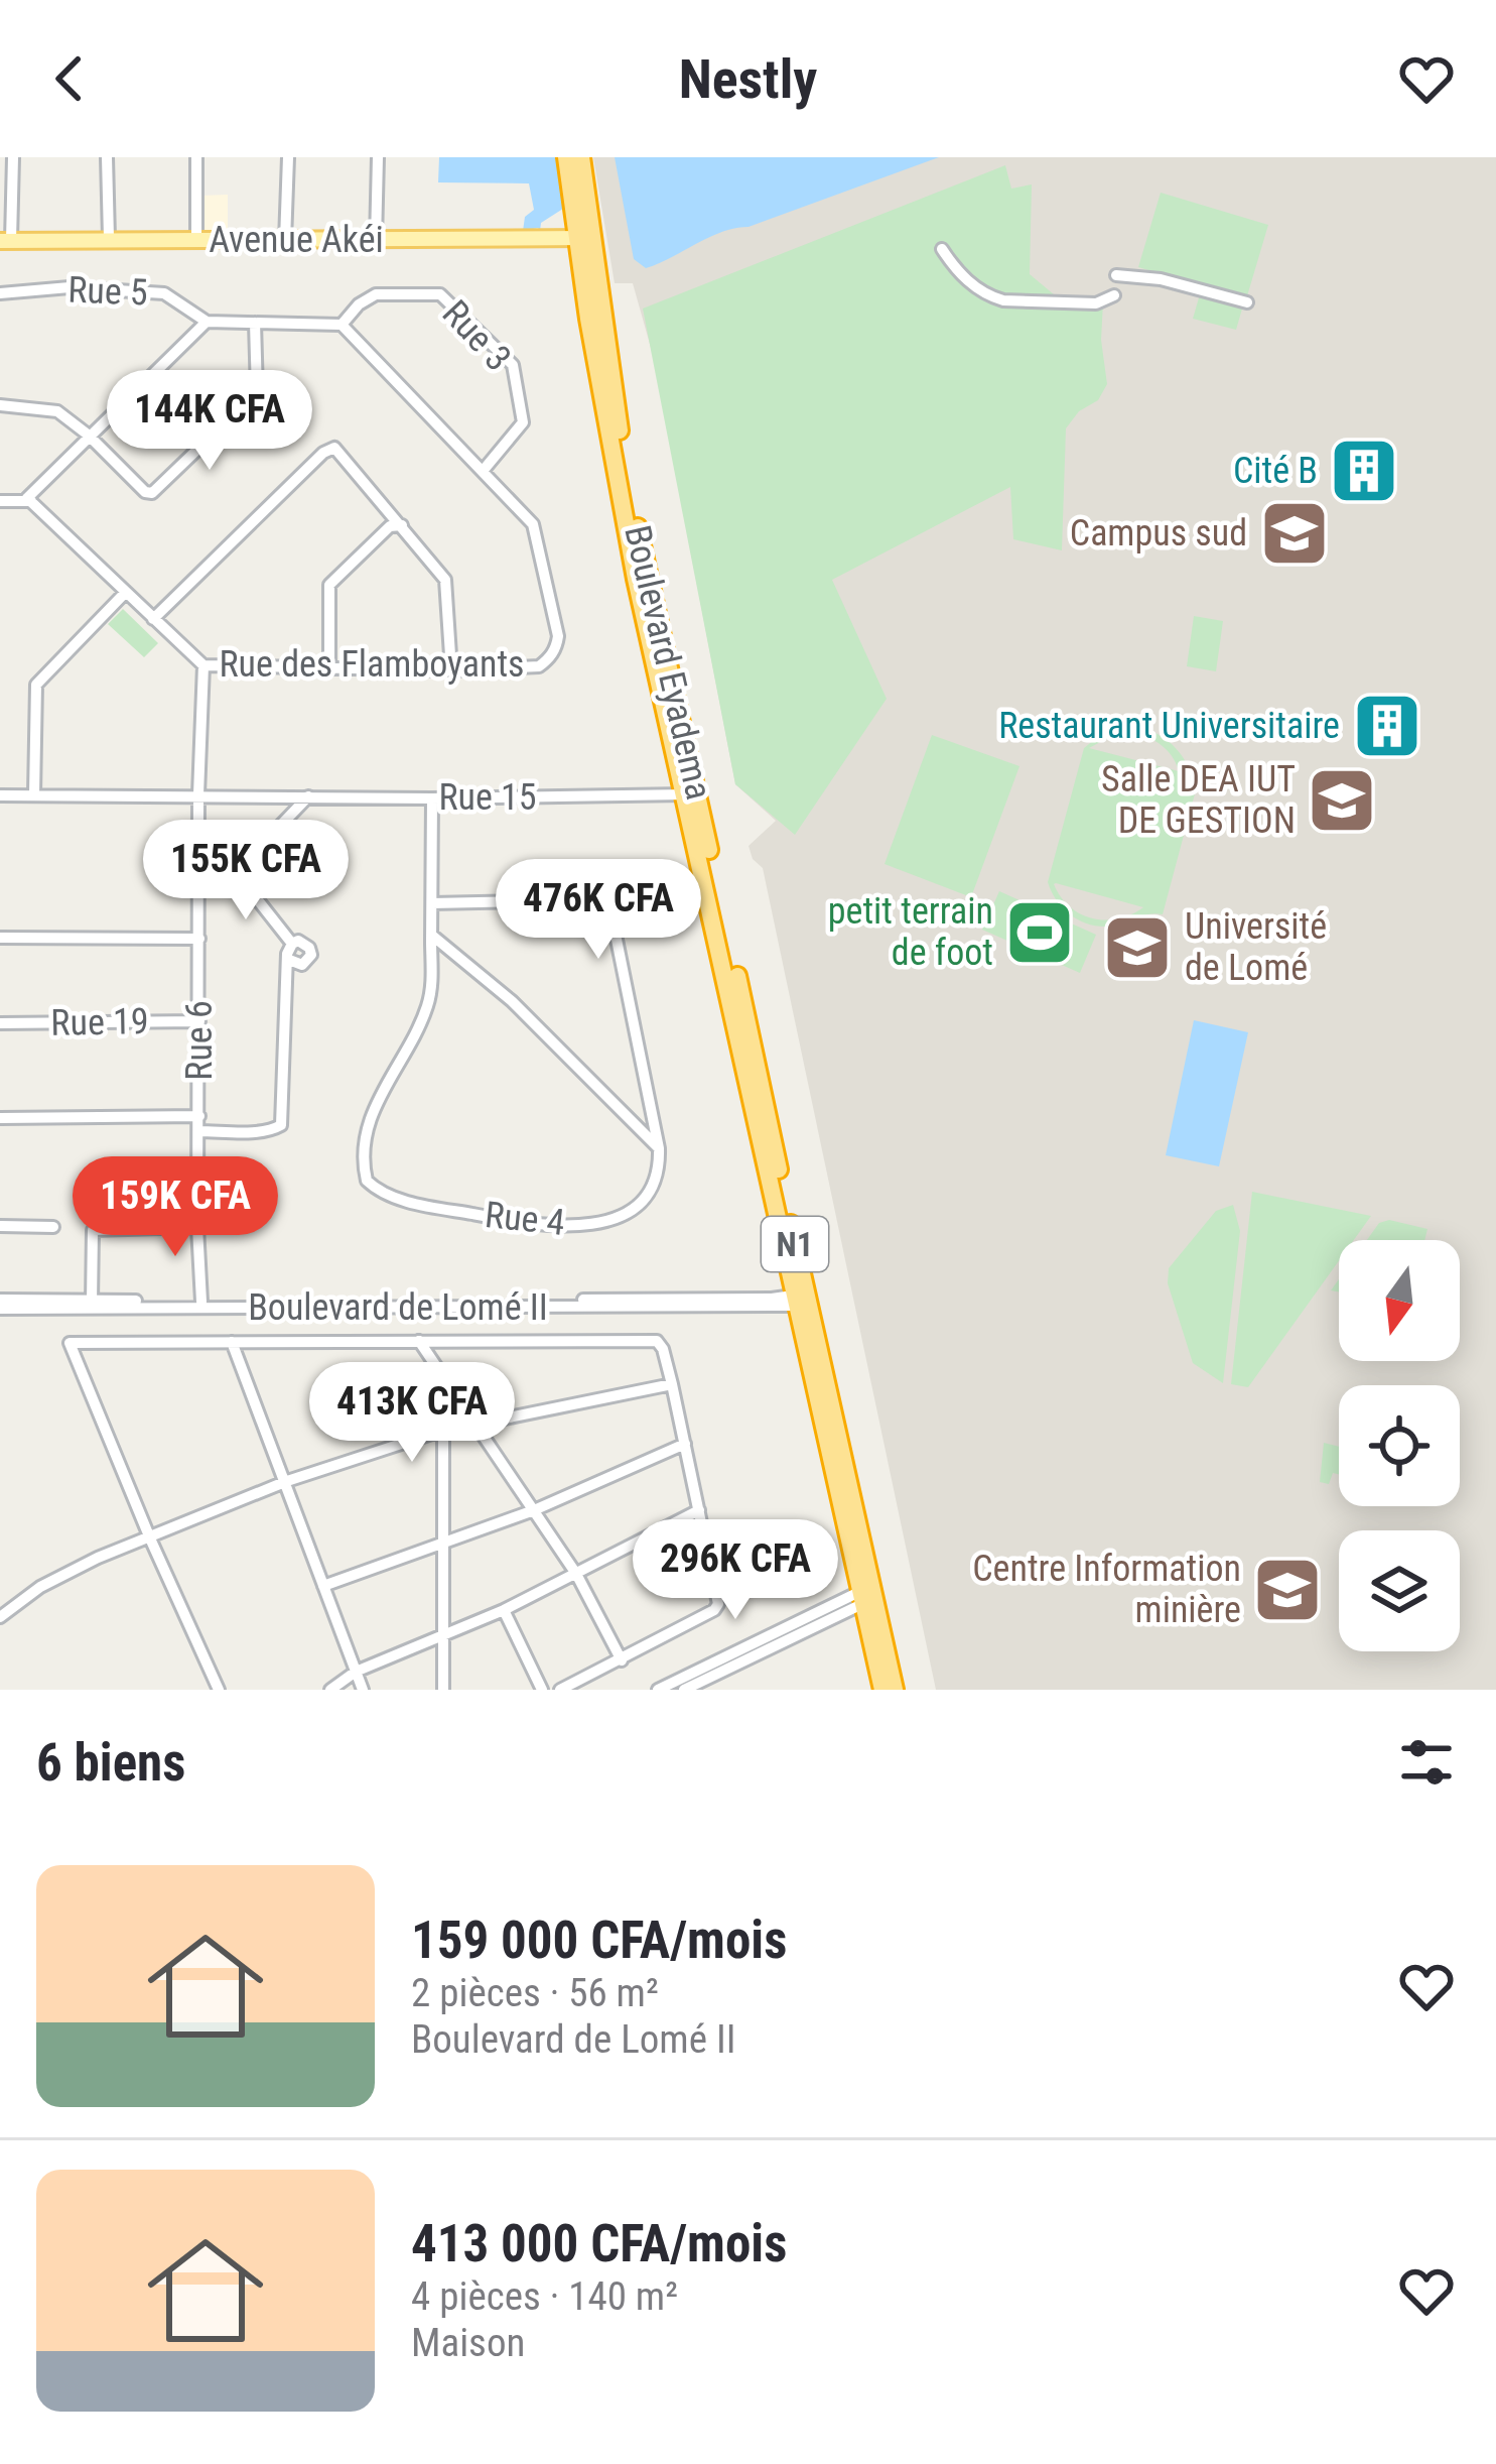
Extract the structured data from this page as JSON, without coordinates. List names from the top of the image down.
{
  "streets": {
    "highway": ["Boulevard Eyadema", "N1"],
    "main road": ["Avenue Akéi"],
    "street": [
      "Rue 5",
      "Rue 3",
      "Rue des Flamboyants",
      "Rue 15",
      "Rue 19",
      "Rue 6",
      "Rue 4",
      "Boulevard de Lomé II"
    ]
  },
  "crossings": [
    ["Avenue Akéi", "Boulevard Eyadema"],
    ["Avenue Akéi", "N1"],
    ["Rue 3", "Rue des Flamboyants"],
    ["Boulevard Eyadema", "Rue 15"],
    ["Boulevard Eyadema", "N1"],
    ["Boulevard Eyadema", "Boulevard de Lomé II"],
    ["Rue des Flamboyants", "Rue 6"],
    ["Rue 15", "Rue 6"],
    ["Rue 15", "Rue 4"],
    ["Rue 19", "Rue 6"],
    ["Rue 6", "Boulevard de Lomé II"],
    ["N1", "Boulevard de Lomé II"]
  ],
  "places": {
    "building": ["Cité B", "Restaurant Universitaire"],
    "school or university": [
      "Campus sud",
      "Salle DEA IUT DE GESTION",
      "Université de Lomé",
      "Centre Information minière"
    ],
    "sports": ["petit terrain de foot"]
  },
  "north": "bottom",
  "page": {
    "header": "Nestly",
    "price": [
      "144K CFA",
      "155K CFA",
      "476K CFA",
      "159K CFA",
      "413K CFA",
      "296K CFA"
    ],
    "heading": "6 biens",
    "list": [
      {
        "name": "159 000 CFA/mois",
        "note": "2 pièces · 56 m² · Boulevard de Lomé II"
      },
      {
        "name": "413 000 CFA/mois",
        "note": "4 pièces · 140 m² · Maison"
      }
    ]
  }
}
